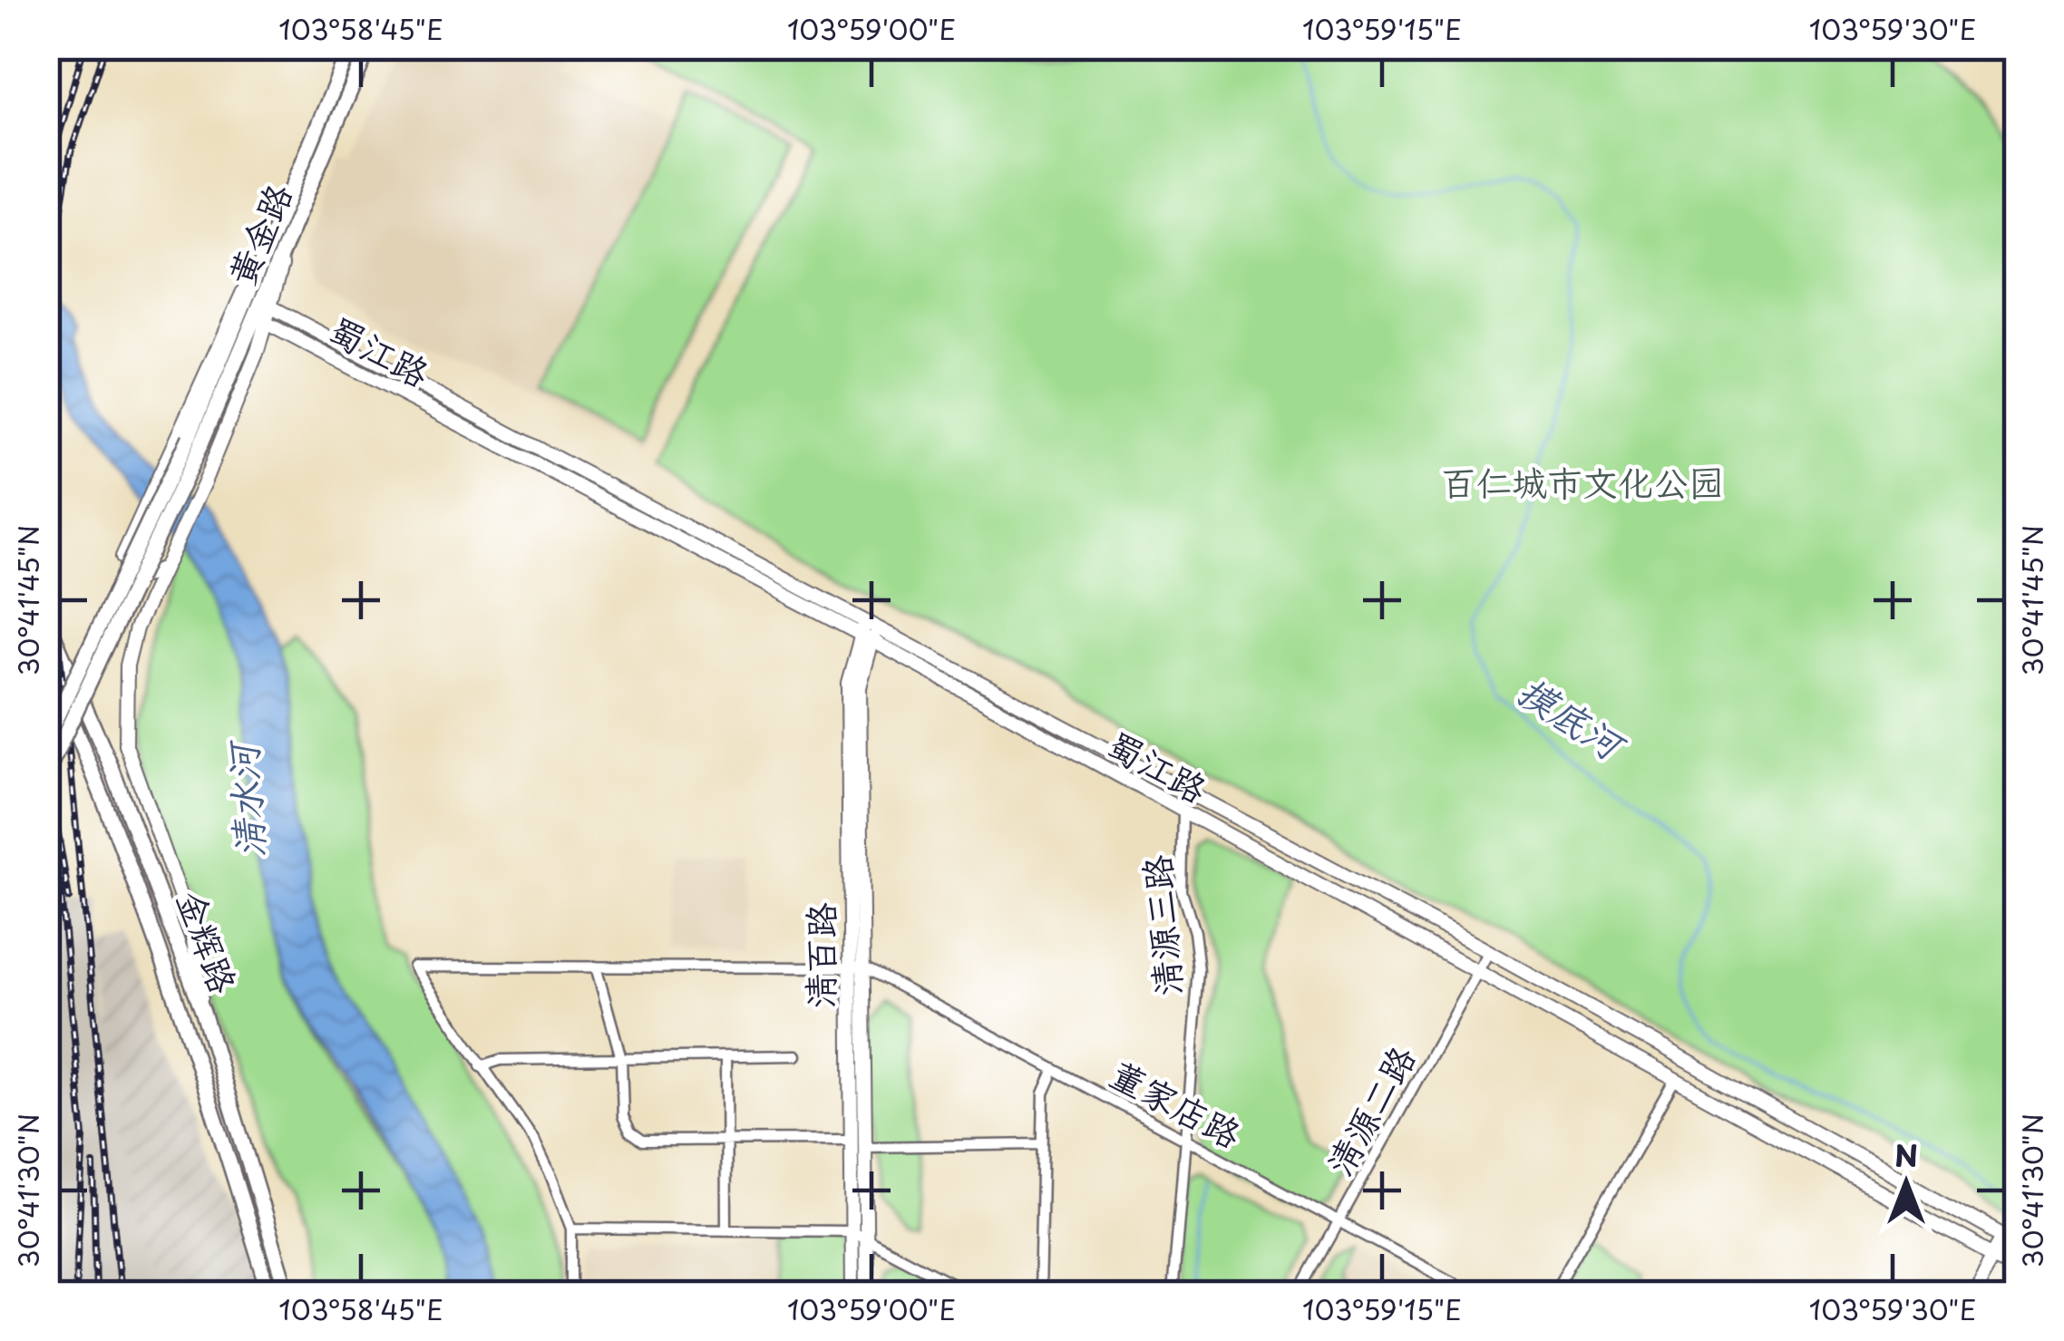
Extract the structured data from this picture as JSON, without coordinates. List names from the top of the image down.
{
  "streets": {
    "main road": ["黄金路", "金辉路"],
    "street": [
      "蜀江路",
      "清源三路",
      "清百路",
      "董家店路",
      "清源二路"
    ]
  },
  "crossings": [
    ["蜀江路", "清源三路"],
    ["蜀江路", "清百路"],
    ["蜀江路", "清源二路"],
    ["清源三路", "董家店路"],
    ["清百路", "董家店路"],
    ["董家店路", "清源二路"]
  ],
  "water": ["摸底河", "清水河"],
  "parks": ["百仁城市文化公园"],
  "north": "top",
  "coordinates": [
    "103°58'45\"E",
    "103°59'00\"E",
    "103°59'15\"E",
    "103°59'30\"E",
    "30°41'45\"N",
    "30°41'30\"N"
  ]
}
